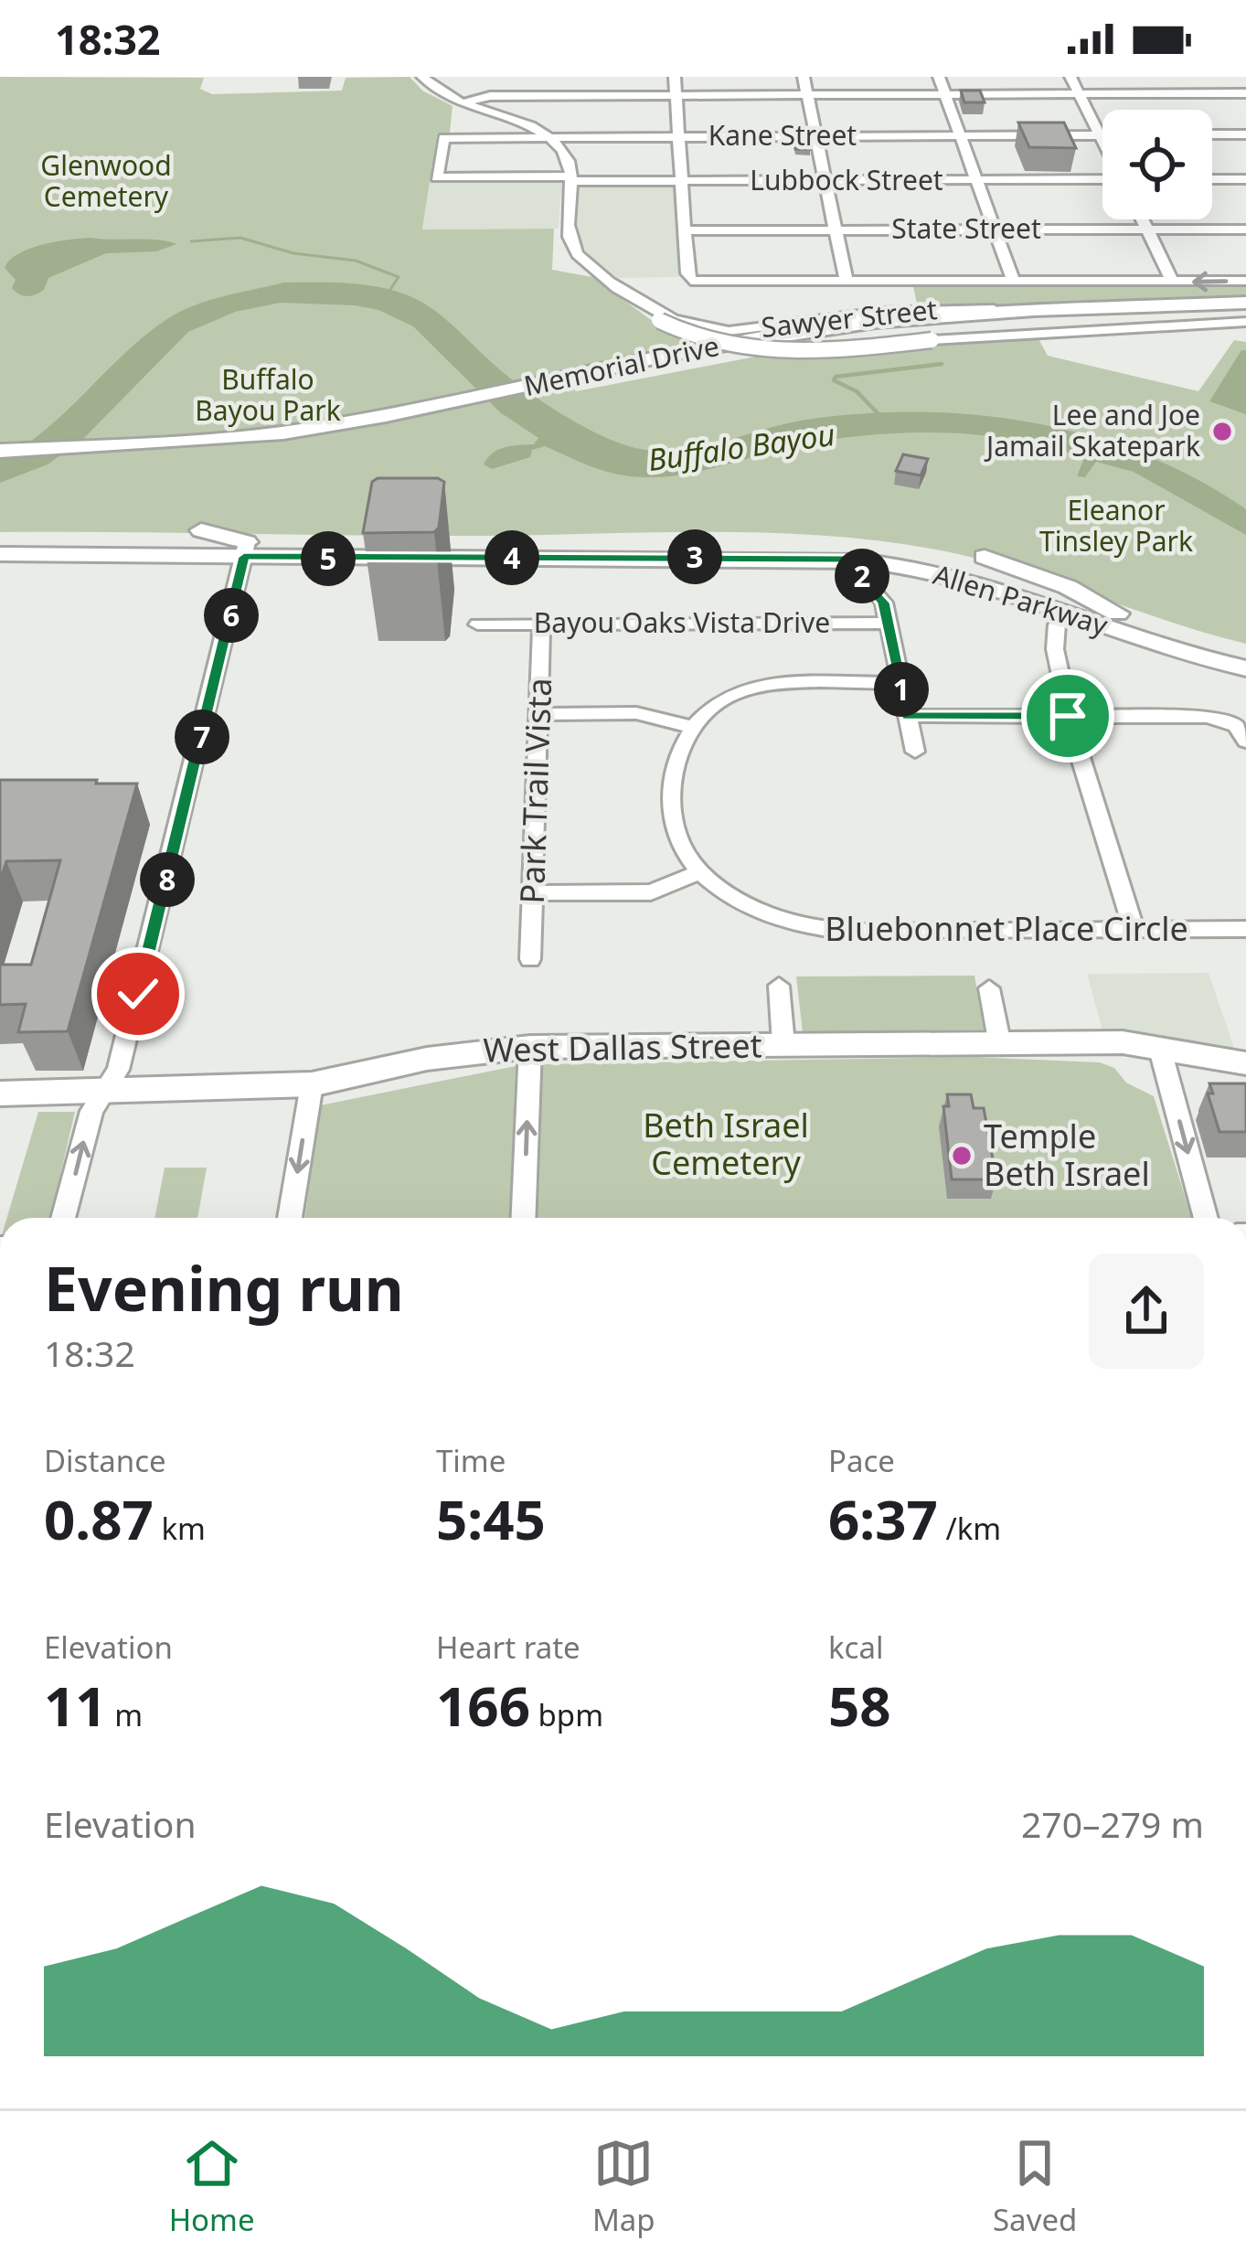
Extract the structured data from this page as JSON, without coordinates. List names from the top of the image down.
{
  "streets": {
    "main road": ["Memorial Drive", "Allen Parkway", "West Dallas Street"],
    "street": [
      "Kane Street",
      "Lubbock Street",
      "State Street",
      "Sawyer Street",
      "Bayou Oaks Vista Drive",
      "Park Trail Vista",
      "Bluebonnet Place Circle"
    ]
  },
  "crossings": [
    ["Kane Street", "Lubbock Street"],
    ["Lubbock Street", "Sawyer Street"],
    ["Sawyer Street", "Memorial Drive"],
    ["Bayou Oaks Vista Drive", "Park Trail Vista"]
  ],
  "water": ["Buffalo Bayou"],
  "parks": [
    "Glenwood Cemetery",
    "Buffalo Bayou Park",
    "Eleanor Tinsley Park",
    "Beth Israel Cemetery"
  ],
  "places": ["Lee and Joe Jamail Skatepark", "Temple Beth Israel"],
  "page": {
    "status": "18:32",
    "pins": [
      "3",
      "4",
      "5",
      "2",
      "6",
      "1",
      "7",
      "8"
    ],
    "heading": ["Evening run", "18:32"],
    "stats": [
      ["Distance", "0.87 km"],
      ["Time", "5:45"],
      ["Pace", "6:37 /km"],
      ["Elevation", "11 m"],
      ["Heart rate", "166 bpm"],
      ["kcal", "58"]
    ],
    "chart": ["Elevation", "270–279 m"],
    "tabs": ["Home", "Map", "Saved"]
  }
}
